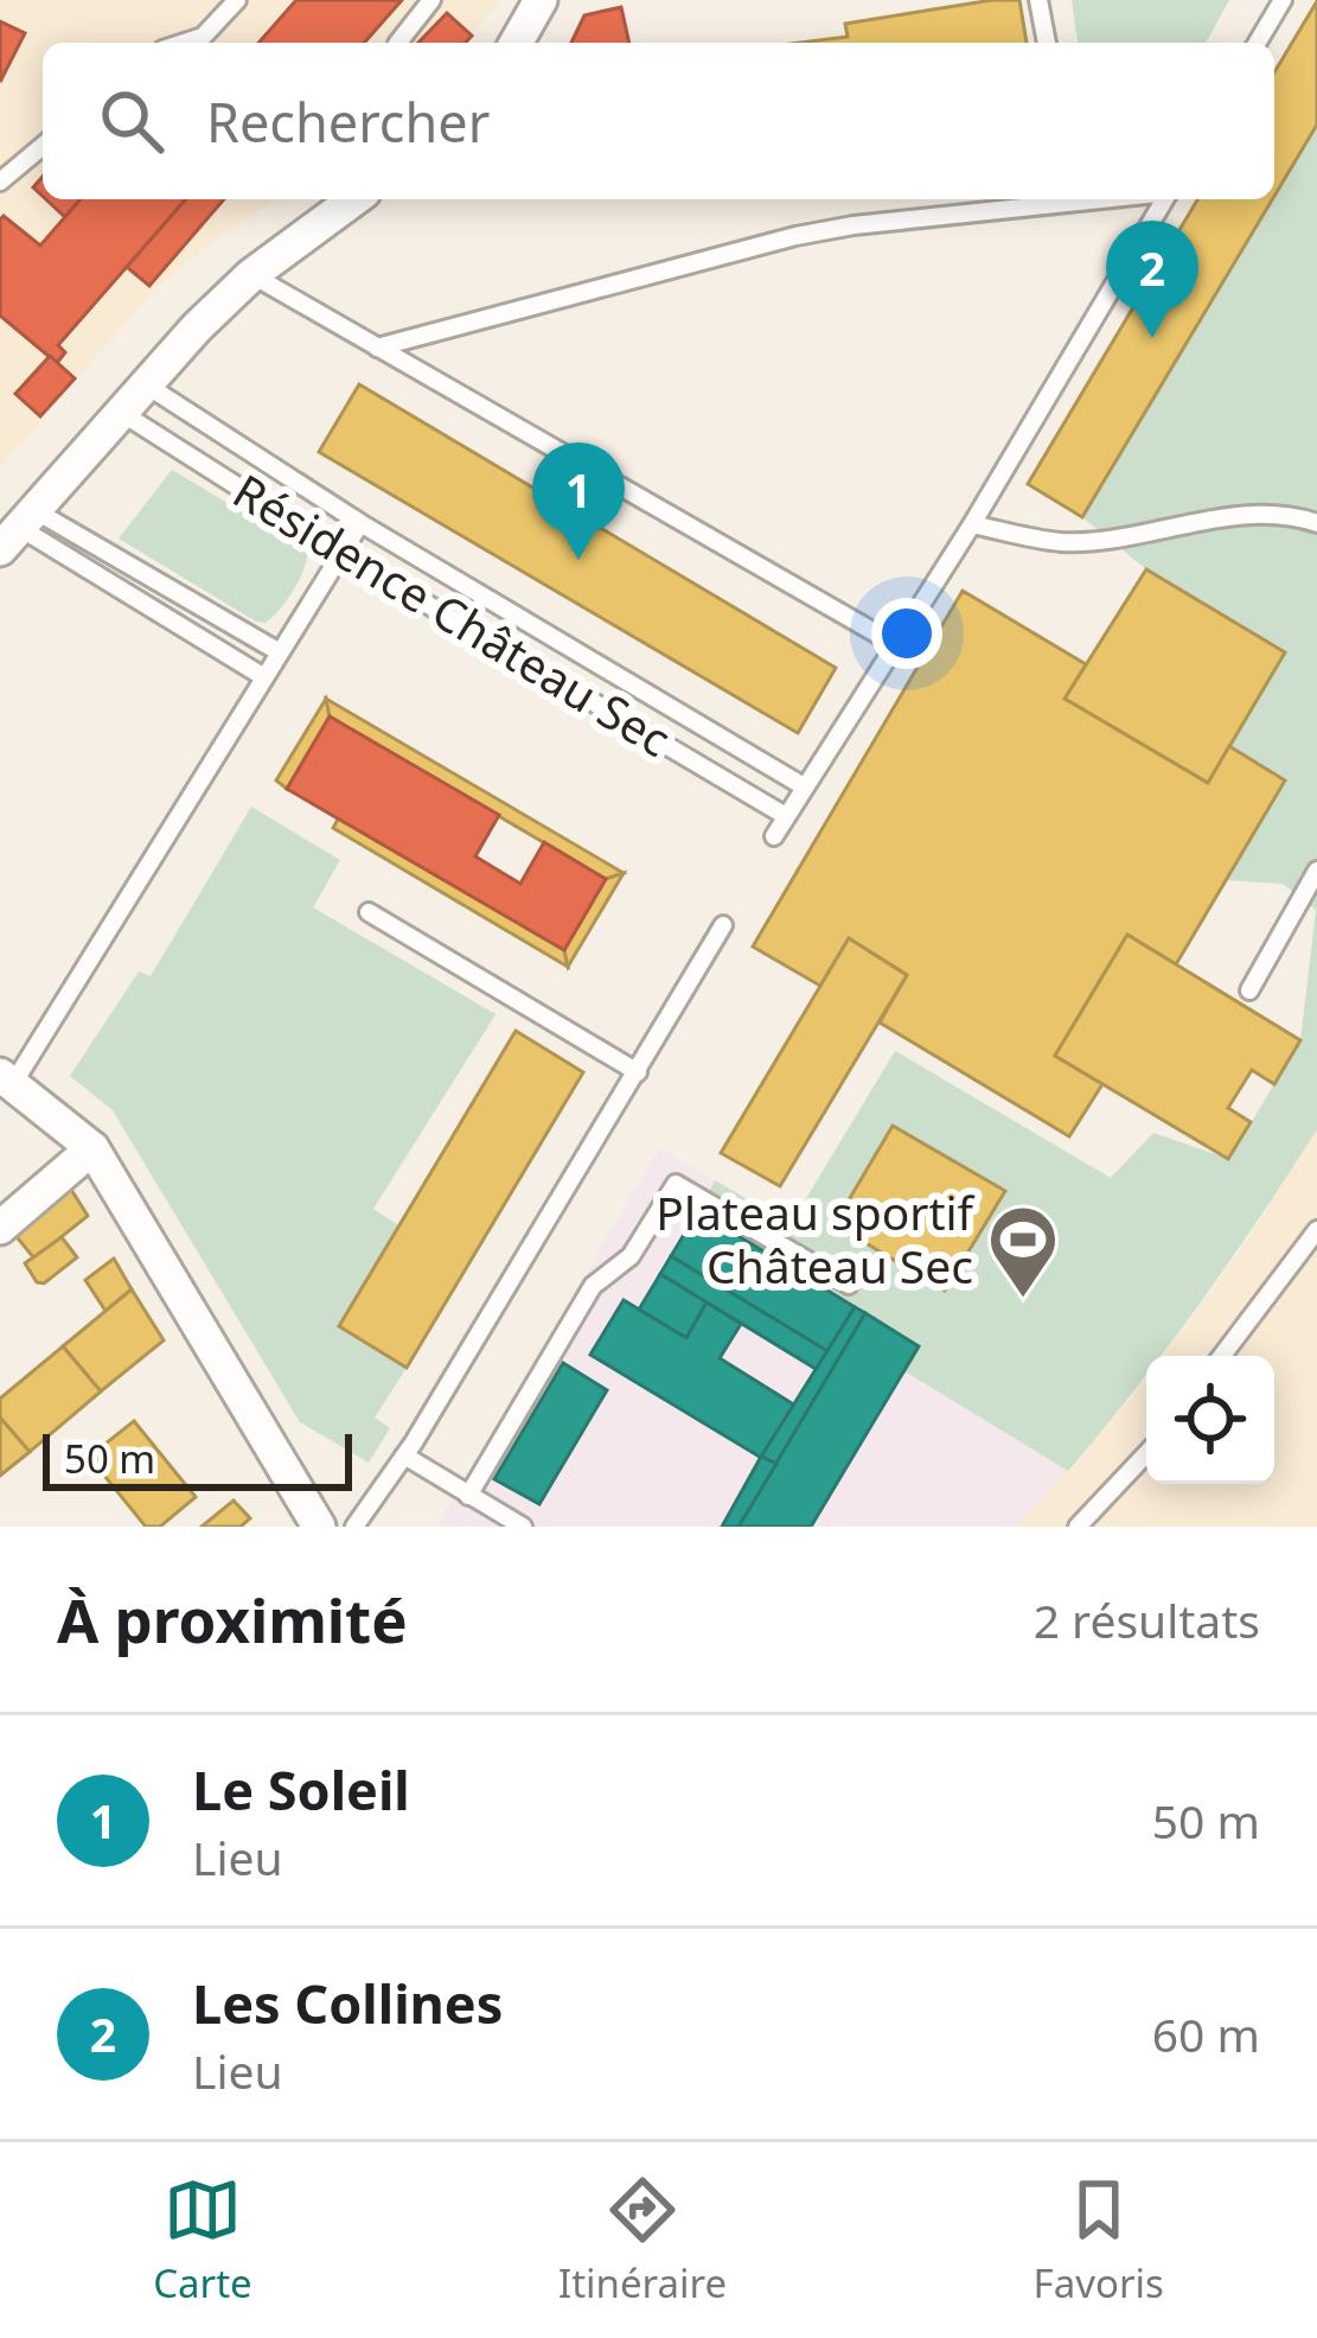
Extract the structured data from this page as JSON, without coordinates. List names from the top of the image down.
{
  "streets": {
    "lane": ["Résidence Château Sec"]
  },
  "places": {
    "sports": ["Plateau sportif Château Sec"]
  },
  "scale_bar": "50 m",
  "page": {
    "search": "Rechercher",
    "pins": ["2", "1"],
    "scale": "50 m",
    "heading": ["À proximité", "2 résultats"],
    "list": [
      {
        "mark": "1",
        "name": "Le Soleil",
        "note": "Lieu",
        "value": "50 m"
      },
      {
        "mark": "2",
        "name": "Les Collines",
        "note": "Lieu",
        "value": "60 m"
      }
    ],
    "nav": ["Carte", "Itinéraire", "Favoris"]
  }
}
